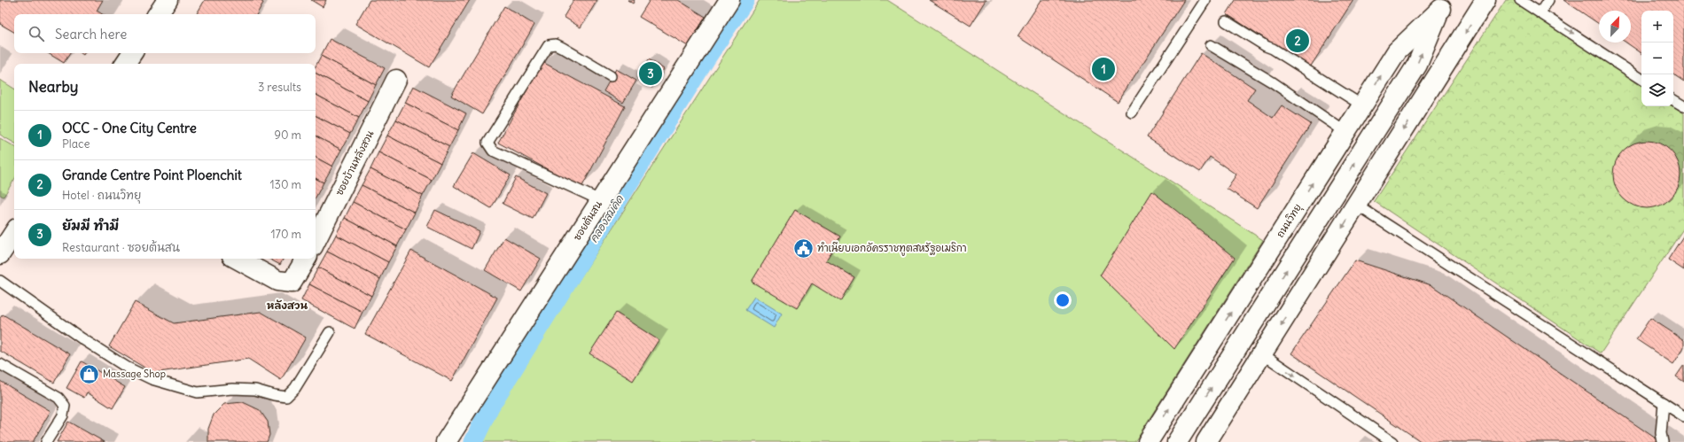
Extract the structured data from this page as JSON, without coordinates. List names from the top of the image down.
{
  "streets": {
    "main road": ["ซอยบ้านหลังสวน", "ซอยต้นสน", "ถนนวิทยุ"]
  },
  "districts": ["หลังสวน"],
  "water": ["คลองสมคิด"],
  "places": {
    "public building": ["ทำเนียบเอกอัครราชทูตสหรัฐอเมริกา"],
    "shop": ["Massage Shop"]
  },
  "north": "top right",
  "page": {
    "map_buttons": ["+", "−"],
    "search": "Search here",
    "pins": ["2", "1", "3"],
    "heading": ["Nearby", "3 results"],
    "list": [
      {
        "mark": "1",
        "name": "OCC - One City Centre",
        "note": "Place",
        "value": "90 m"
      },
      {
        "mark": "2",
        "name": "Grande Centre Point Ploenchit",
        "note": "Hotel · ถนนวิทยุ",
        "value": "130 m"
      },
      {
        "mark": "3",
        "name": "ยัมมี ทำมี",
        "note": "Restaurant · ซอยต้นสน",
        "value": "170 m"
      }
    ]
  }
}
